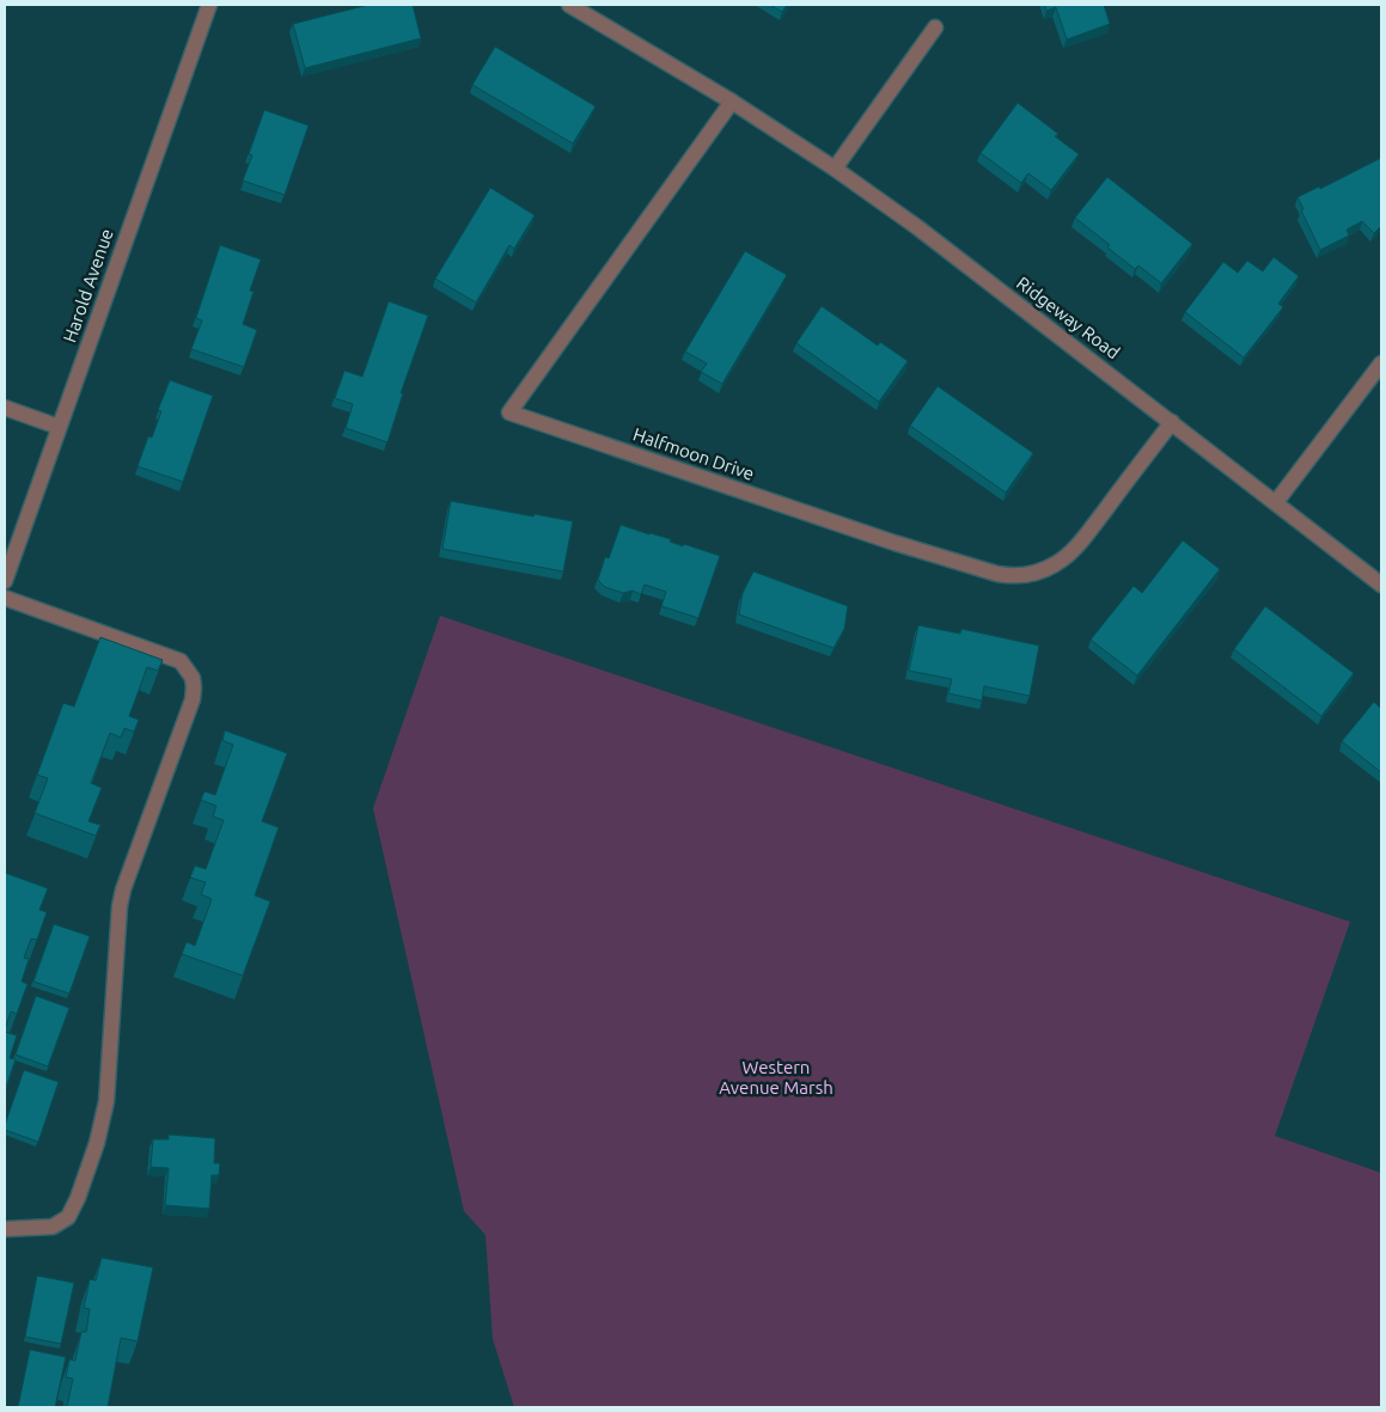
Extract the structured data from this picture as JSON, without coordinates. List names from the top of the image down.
{
  "streets": {
    "street": ["Harold Avenue", "Ridgeway Road", "Halfmoon Drive"]
  },
  "crossings": [
    ["Ridgeway Road", "Halfmoon Drive"]
  ],
  "parks": ["Western Avenue Marsh"]
}
